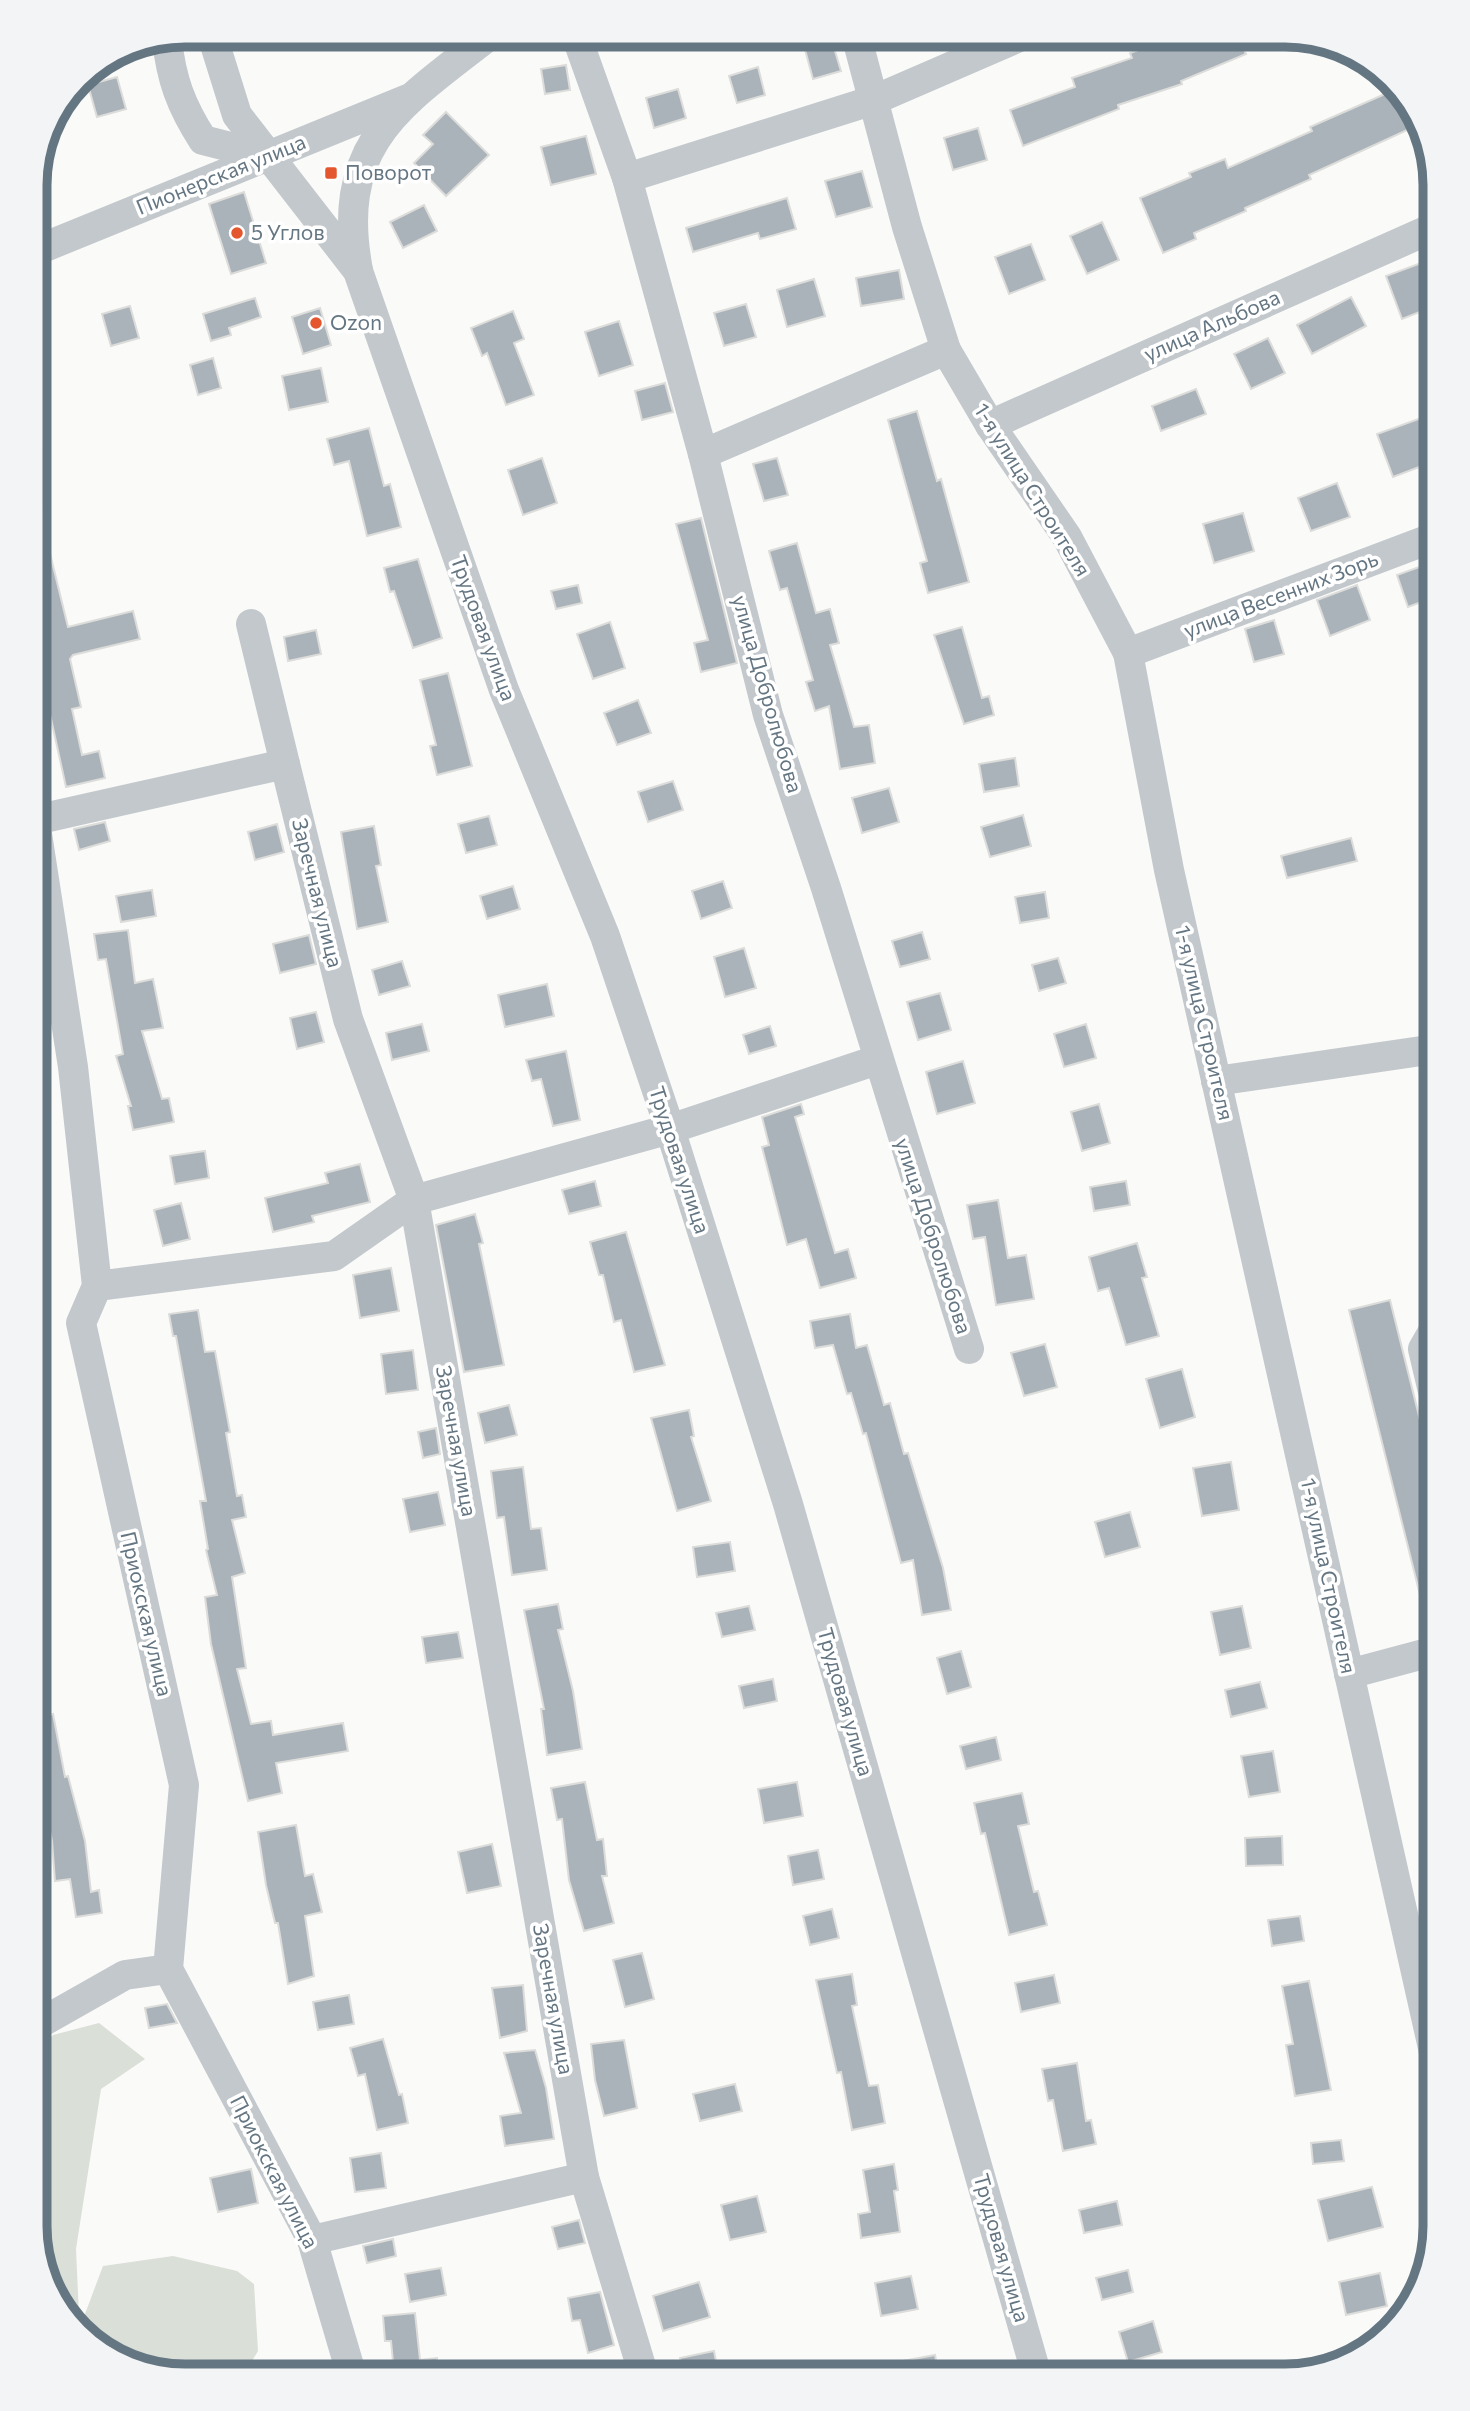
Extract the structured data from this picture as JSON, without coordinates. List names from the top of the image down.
{
  "streets": {
    "street": [
      "Пионерская улица",
      "улица Альбова",
      "1-я улица Строителя",
      "улица Весенних Зорь",
      "Трудовая улица",
      "улица Добролюбова",
      "Заречная улица",
      "Приокская улица"
    ]
  },
  "crossings": [
    ["Пионерская улица", "Трудовая улица"],
    ["улица Альбова", "1-я улица Строителя"],
    ["1-я улица Строителя", "улица Весенних Зорь"]
  ],
  "places": {
    "transit": ["Поворот"],
    "other": ["5 Углов", "Ozon"]
  }
}
